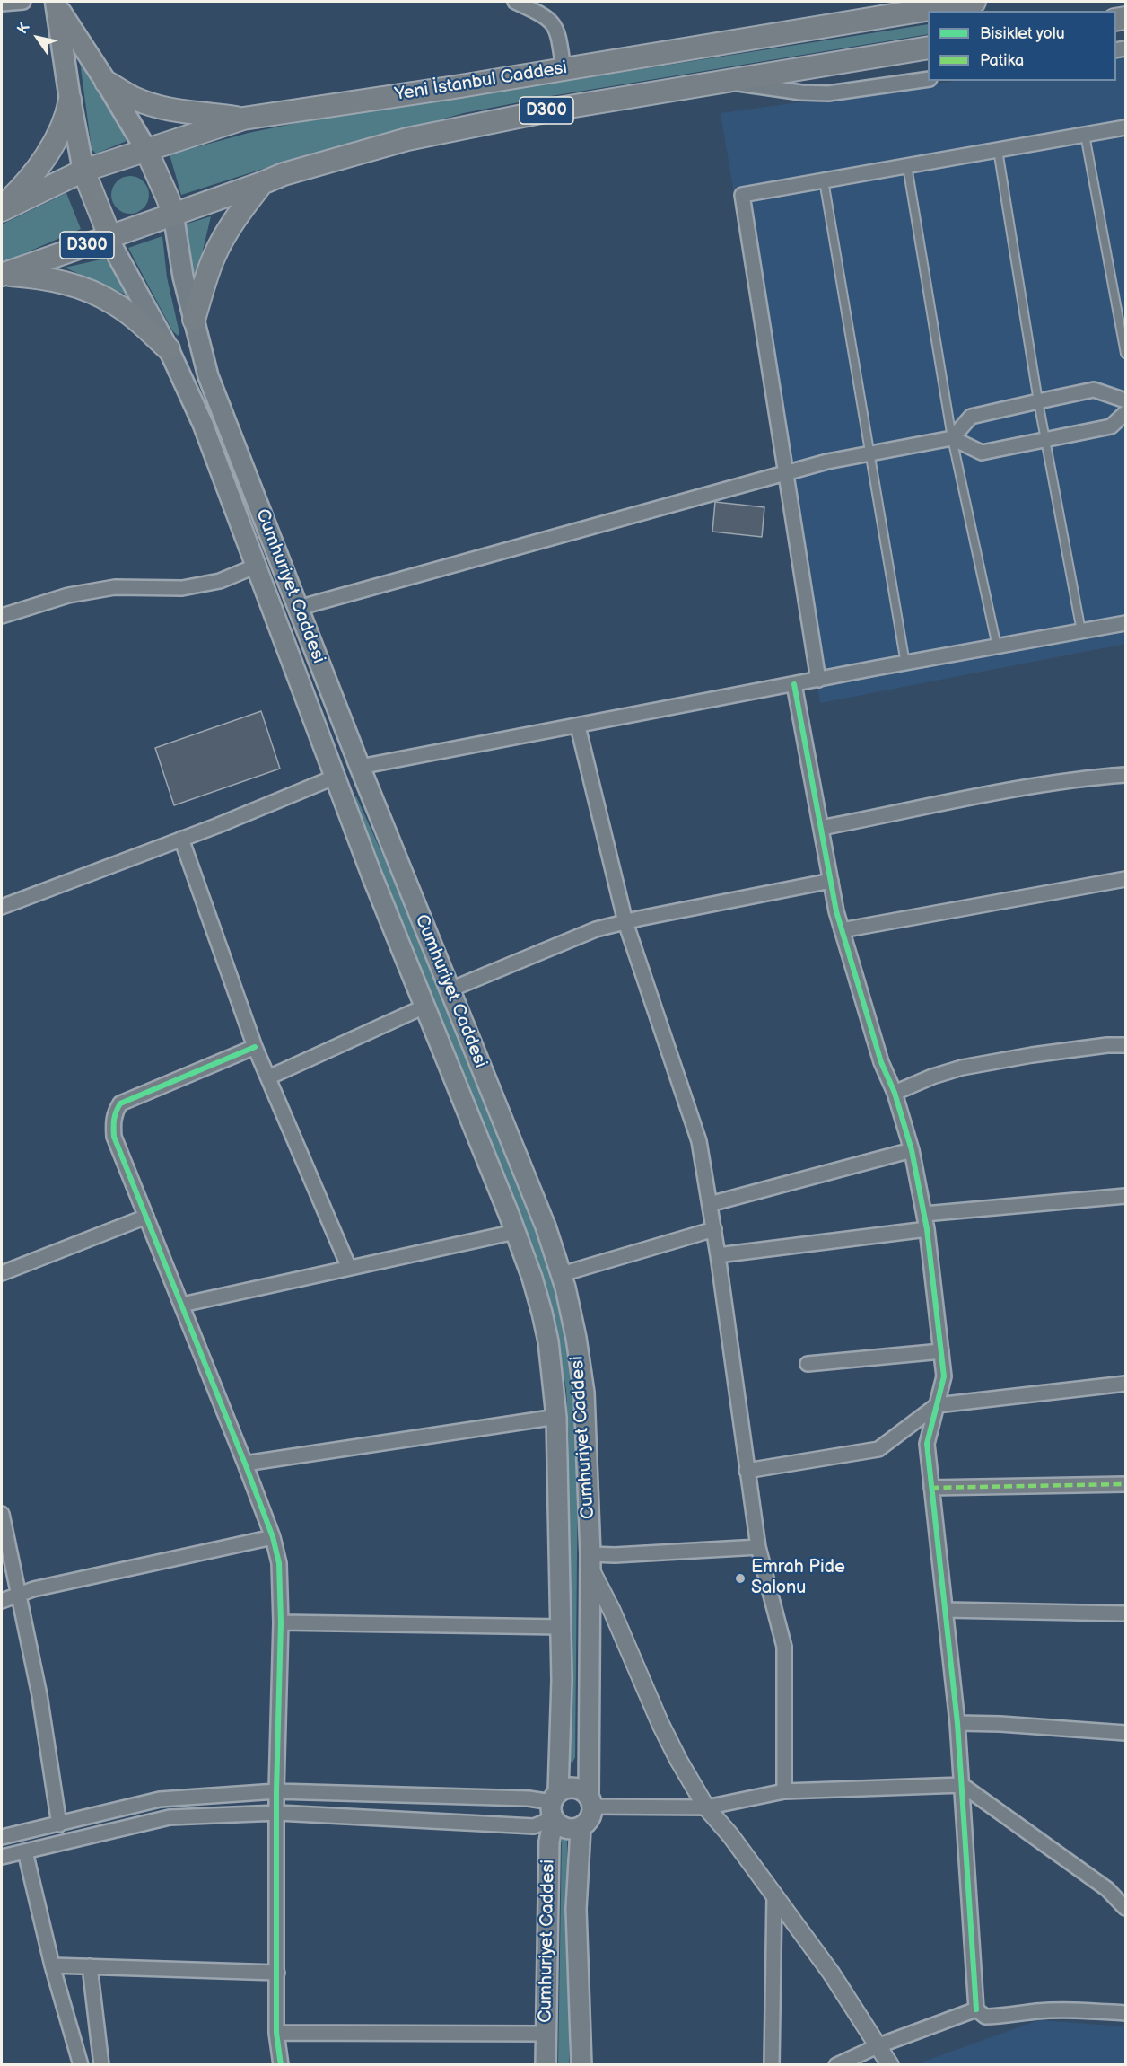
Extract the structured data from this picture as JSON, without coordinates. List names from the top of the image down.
{
  "streets": {
    "highway": ["Yeni İstanbul Caddesi", "D300"],
    "main road": ["Cumhuriyet Caddesi"]
  },
  "crossings": [
    ["D300", "Cumhuriyet Caddesi"]
  ],
  "places": ["Emrah Pide Salonu"],
  "legend": ["Bisiklet yolu", "Patika"],
  "north": "top left"
}
